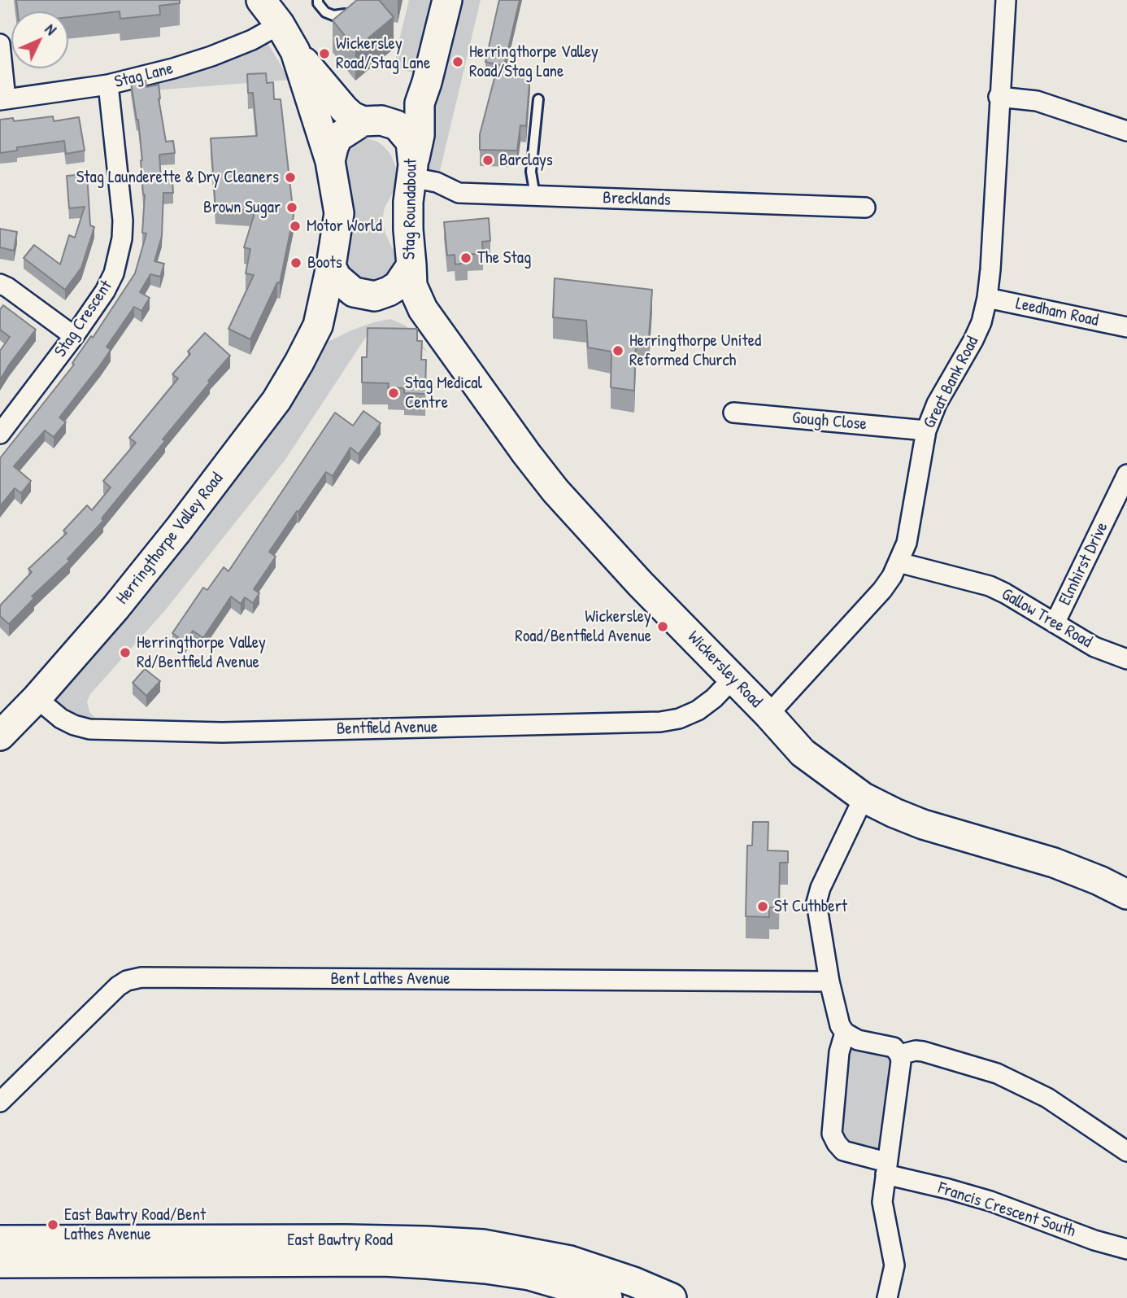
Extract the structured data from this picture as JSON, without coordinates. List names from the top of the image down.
{
  "streets": {
    "main road": [
      "Stag Roundabout",
      "Herringthorpe Valley Road",
      "Wickersley Road",
      "East Bawtry Road"
    ],
    "street": [
      "Stag Lane",
      "Brecklands",
      "Leedham Road",
      "Stag Crescent",
      "Great Bank Road",
      "Gough Close",
      "Elmhirst Drive",
      "Gallow Tree Road",
      "Bentfield Avenue",
      "Bent Lathes Avenue",
      "Francis Crescent South"
    ]
  },
  "crossings": [
    ["Stag Lane", "Stag Crescent"],
    ["Brecklands", "Stag Roundabout"],
    ["Stag Roundabout", "Herringthorpe Valley Road"],
    ["Stag Roundabout", "Wickersley Road"],
    ["Leedham Road", "Great Bank Road"],
    ["Great Bank Road", "Gough Close"],
    ["Great Bank Road", "Gallow Tree Road"],
    ["Great Bank Road", "Wickersley Road"],
    ["Herringthorpe Valley Road", "Bentfield Avenue"],
    ["Elmhirst Drive", "Gallow Tree Road"],
    ["Wickersley Road", "Bentfield Avenue"]
  ],
  "places": [
    "Wickersley Road/Stag Lane",
    "Herringthorpe Valley Road/Stag Lane",
    "Barclays",
    "Stag Launderette & Dry Cleaners",
    "Brown Sugar",
    "Motor World",
    "The Stag",
    "Boots",
    "Herringthorpe United Reformed Church",
    "Stag Medical Centre",
    "Wickersley Road/Bentfield Avenue",
    "Herringthorpe Valley Rd/Bentfield Avenue",
    "St Cuthbert",
    "East Bawtry Road/Bent Lathes Avenue"
  ],
  "north": "top right"
}
